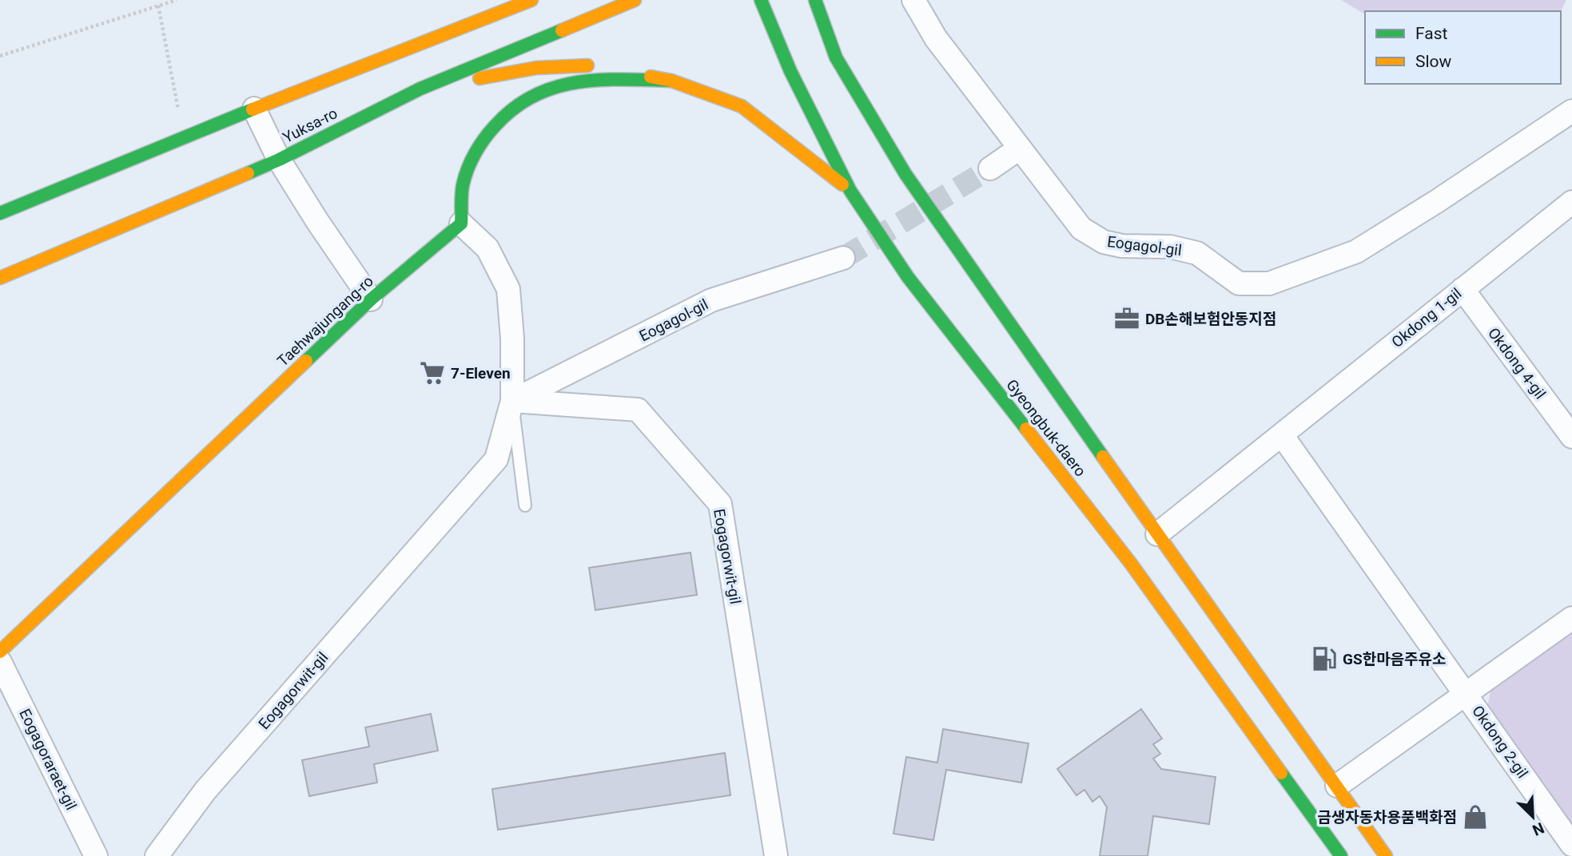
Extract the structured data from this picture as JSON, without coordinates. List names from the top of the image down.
{
  "streets": {
    "street": [
      "Yuksa-ro",
      "Eogagol-gil",
      "Okdong 1-gil",
      "Taehwajungang-ro",
      "Okdong 4-gil",
      "Gyeongbuk-daero",
      "Eogagorwit-gil",
      "Okdong 2-gil",
      "Eogagoraraet-gil"
    ]
  },
  "crossings": [
    ["Eogagol-gil", "Eogagorwit-gil"],
    ["Okdong 1-gil", "Okdong 4-gil"],
    ["Okdong 1-gil", "Gyeongbuk-daero"],
    ["Taehwajungang-ro", "Eogagorwit-gil"],
    ["Gyeongbuk-daero", "Okdong 2-gil"]
  ],
  "places": {
    "office": ["DB손해보험안동지점"],
    "supermarket": ["7-Eleven"],
    "fuel station": ["GS한마음주유소"],
    "shop": ["금생자동차용품백화점"]
  },
  "legend": ["Fast", "Slow"],
  "north": "bottom right"
}
